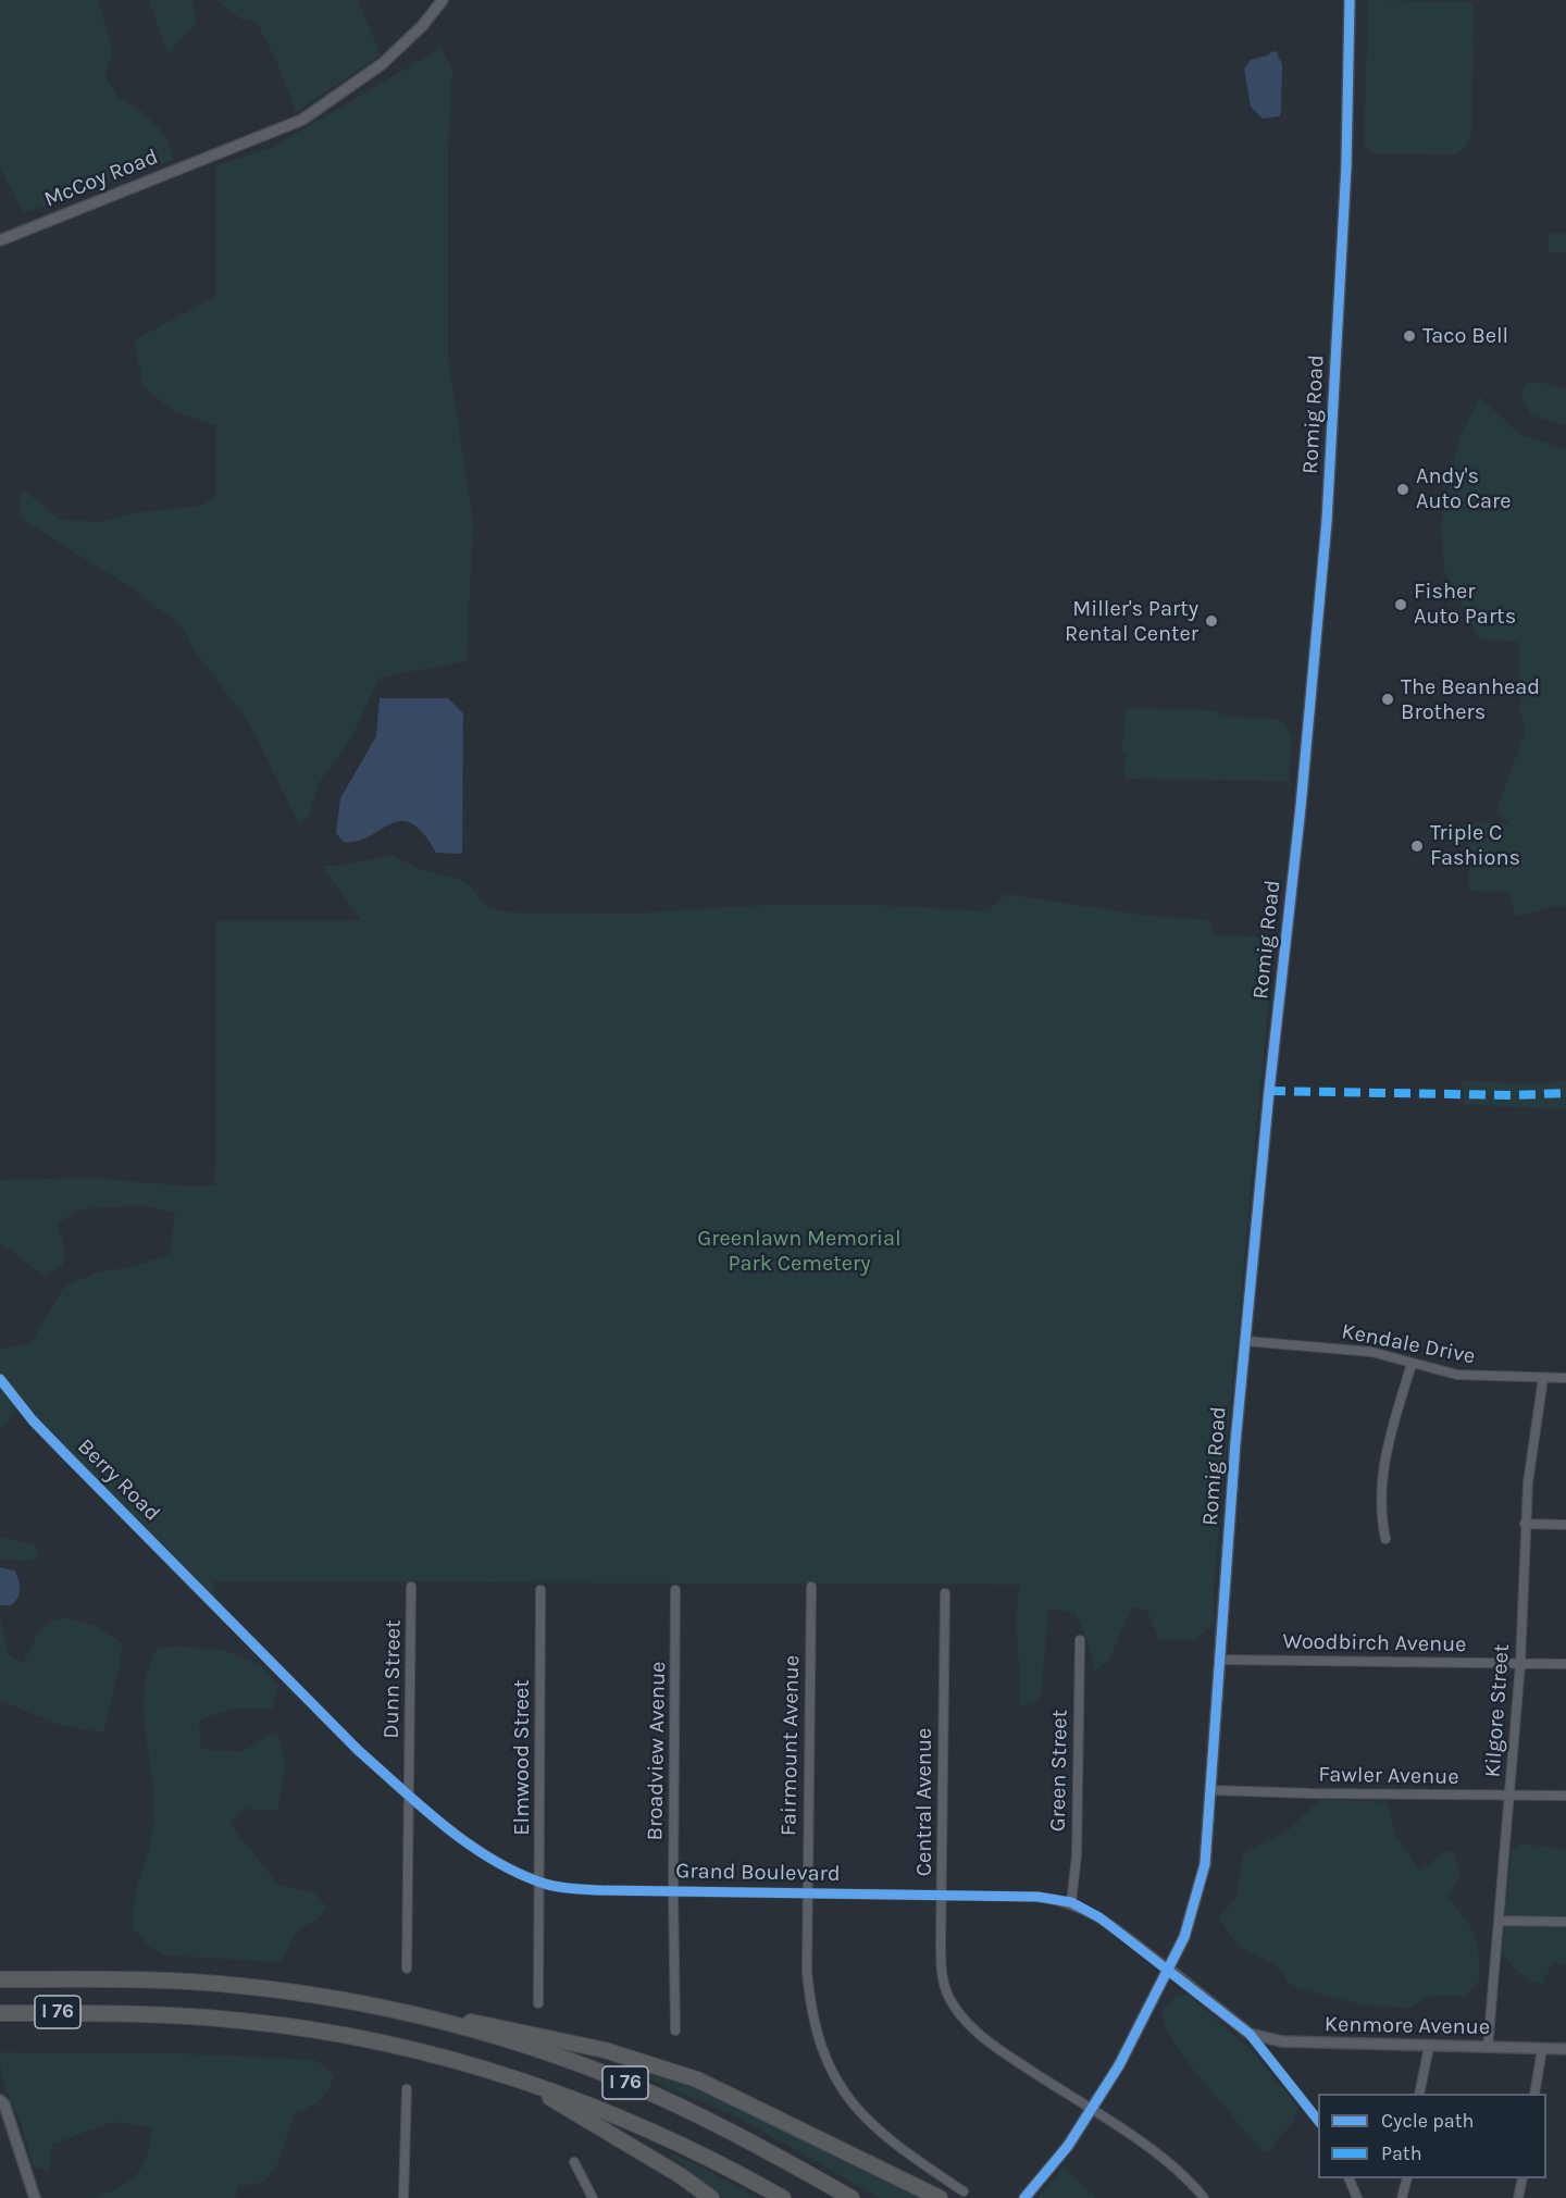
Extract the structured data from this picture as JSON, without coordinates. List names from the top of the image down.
{
  "streets": {
    "highway": ["I 76"],
    "street": [
      "McCoy Road",
      "Romig Road",
      "Kendale Drive",
      "Berry Road",
      "Woodbirch Avenue",
      "Dunn Street",
      "Kilgore Street",
      "Fairmount Avenue",
      "Broadview Avenue",
      "Elmwood Street",
      "Green Street",
      "Fawler Avenue",
      "Central Avenue",
      "Grand Boulevard",
      "Kenmore Avenue"
    ]
  },
  "crossings": [
    ["Romig Road", "Kendale Drive"],
    ["Romig Road", "Woodbirch Avenue"],
    ["Romig Road", "Fawler Avenue"],
    ["Romig Road", "Central Avenue"],
    ["Romig Road", "Grand Boulevard"],
    ["Kendale Drive", "Kilgore Street"],
    ["Berry Road", "Grand Boulevard"],
    ["Woodbirch Avenue", "Kilgore Street"],
    ["Dunn Street", "Grand Boulevard"],
    ["Kilgore Street", "Fawler Avenue"],
    ["Kilgore Street", "Kenmore Avenue"],
    ["Fairmount Avenue", "Grand Boulevard"],
    ["Broadview Avenue", "Grand Boulevard"],
    ["Elmwood Street", "Grand Boulevard"],
    ["Green Street", "Grand Boulevard"],
    ["Central Avenue", "Grand Boulevard"],
    ["Grand Boulevard", "Kenmore Avenue"]
  ],
  "parks": ["Greenlawn Memorial Park Cemetery"],
  "places": [
    "Taco Bell",
    "Andy's Auto Care",
    "Fisher Auto Parts",
    "Miller's Party Rental Center",
    "The Beanhead Brothers",
    "Triple C Fashions"
  ],
  "legend": ["Cycle path", "Path"]
}
